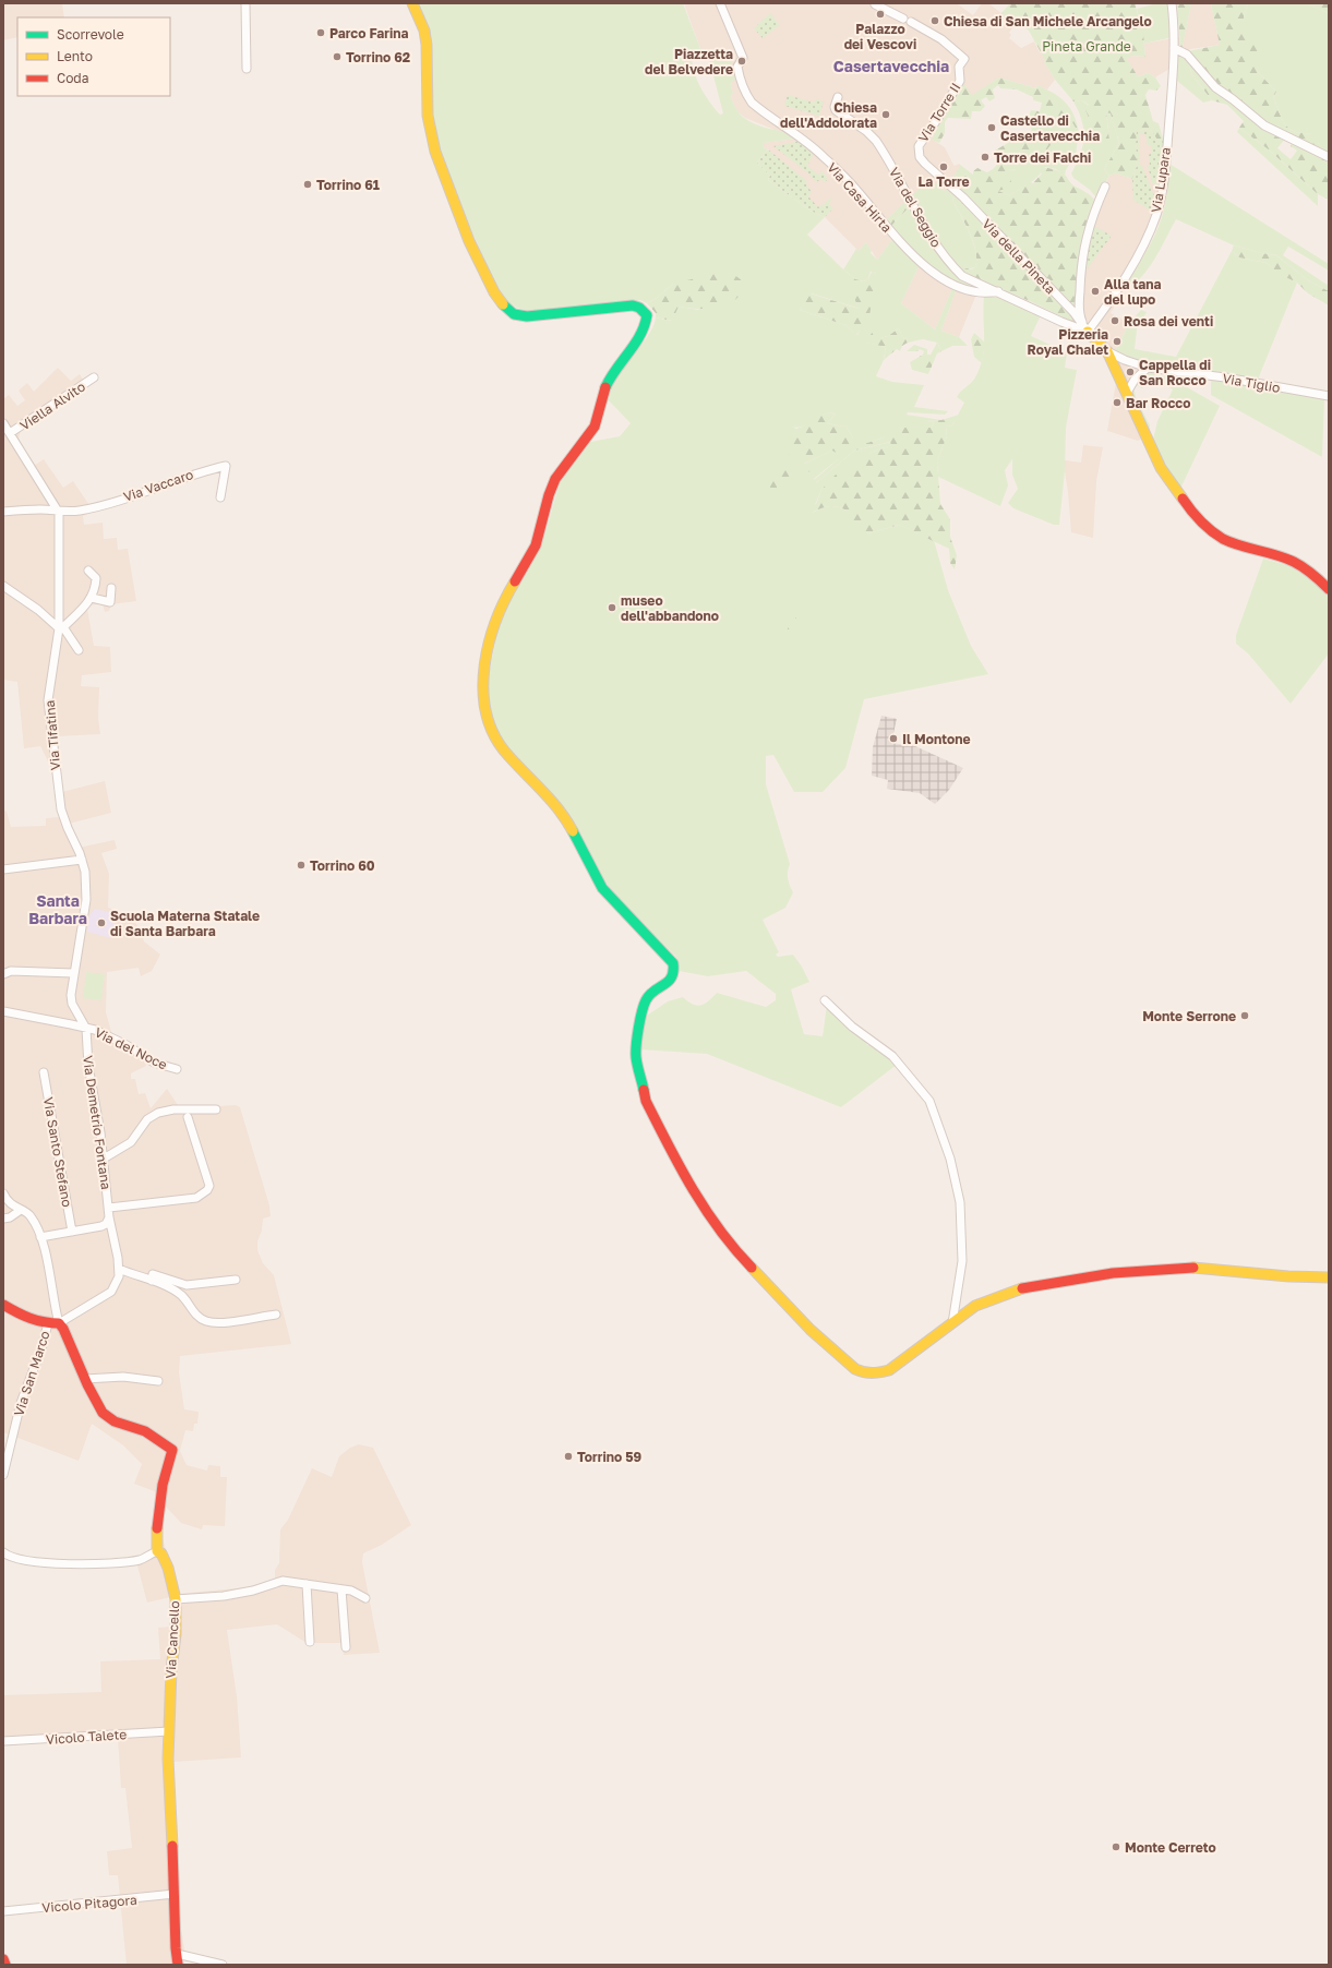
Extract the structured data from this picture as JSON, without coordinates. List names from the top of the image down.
{
  "streets": {
    "street": [
      "Via Torre II",
      "Via Lupara",
      "Via Casa Hirta",
      "Via del Seggio",
      "Via della Pineta",
      "Via Tiglio",
      "Viella Alvito",
      "Via Vaccaro",
      "Via Tifatina",
      "Via del Noce",
      "Via Demetrio Fontana",
      "Via Santo Stefano",
      "Via San Marco",
      "Via Cancello",
      "Vicolo Talete",
      "Vicolo Pitagora"
    ]
  },
  "crossings": [
    ["Via Torre II", "Via della Pineta"],
    ["Via Lupara", "Via del Seggio"],
    ["Via Lupara", "Via della Pineta"],
    ["Via Casa Hirta", "Via del Seggio"],
    ["Via del Seggio", "Via della Pineta"],
    ["Via Vaccaro", "Via Tifatina"],
    ["Via Tifatina", "Via del Noce"],
    ["Via Tifatina", "Via Demetrio Fontana"],
    ["Via del Noce", "Via Demetrio Fontana"],
    ["Via Cancello", "Vicolo Talete"],
    ["Via Cancello", "Vicolo Pitagora"]
  ],
  "districts": ["Casertavecchia", "Santa Barbara"],
  "parks": ["Pineta Grande"],
  "places": [
    "Palazzo dei Vescovi",
    "Chiesa di San Michele Arcangelo",
    "Parco Farina",
    "Torrino 62",
    "Piazzetta del Belvedere",
    "Chiesa dell'Addolorata",
    "Castello di Casertavecchia",
    "Torre dei Falchi",
    "La Torre",
    "Torrino 61",
    "Alla tana del lupo",
    "Rosa dei venti",
    "Pizzeria Royal Chalet",
    "Cappella di San Rocco",
    "Bar Rocco",
    "museo dell'abbandono",
    "Il Montone",
    "Torrino 60",
    "Scuola Materna Statale di Santa Barbara",
    "Monte Serrone",
    "Torrino 59",
    "Monte Cerreto"
  ],
  "legend": ["Scorrevole", "Lento", "Coda"]
}
